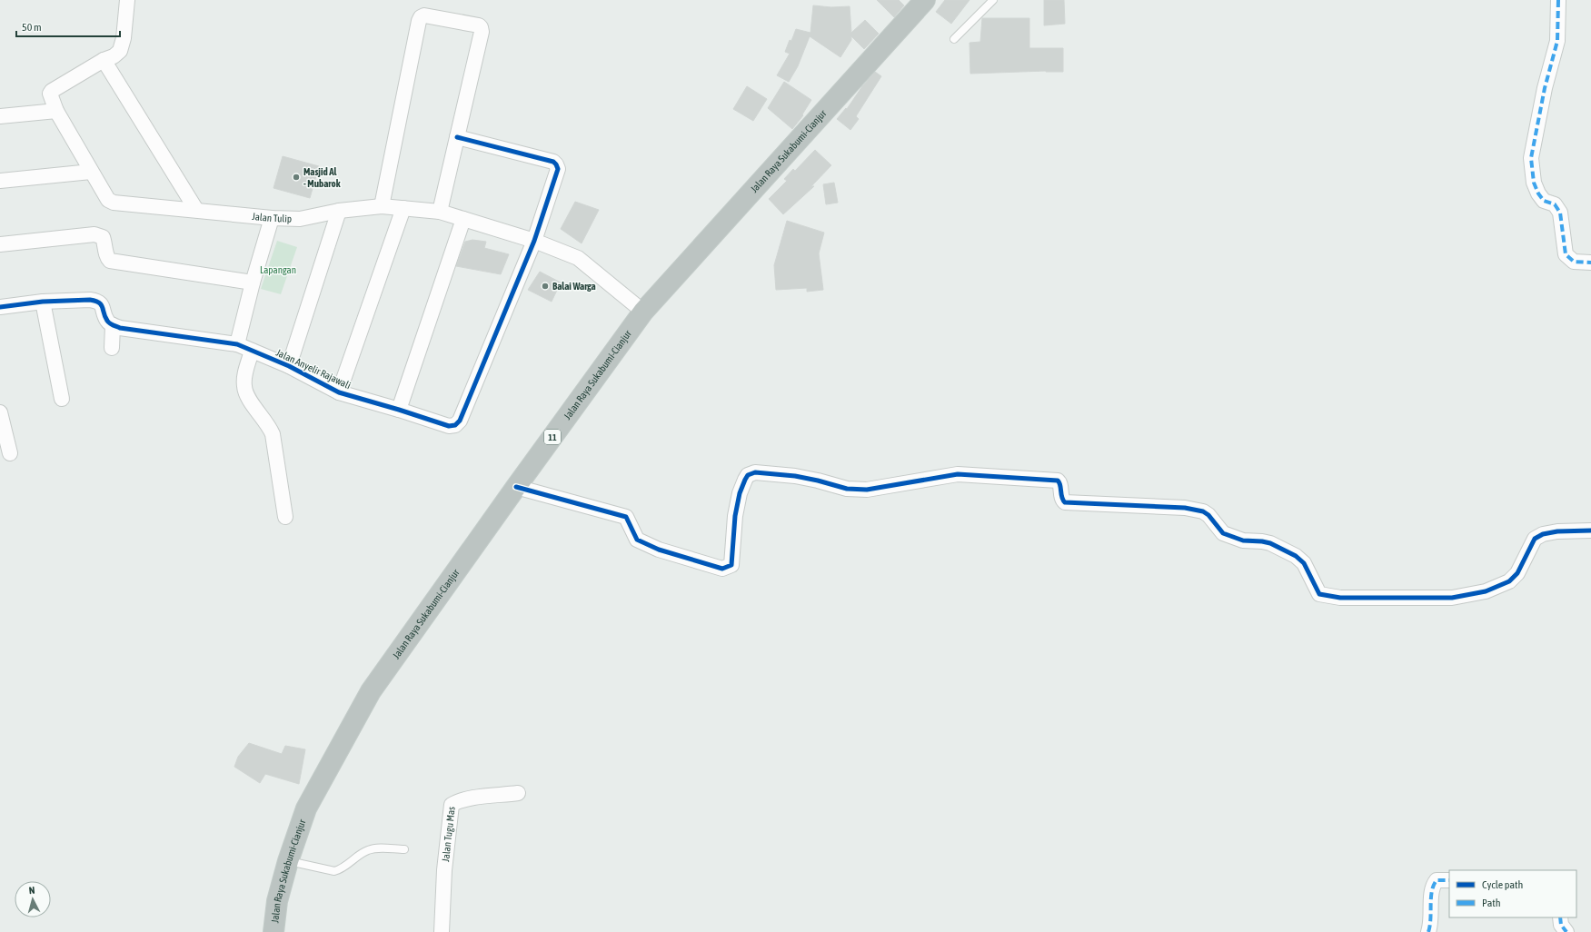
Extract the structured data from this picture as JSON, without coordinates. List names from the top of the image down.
{
  "streets": {
    "highway": ["Jalan Raya Sukabumi-Cianjur", "11"],
    "street": ["Jalan Tulip", "Jalan Anyelir Rajawali", "Jalan Tugu Mas"]
  },
  "crossings": [
    ["Jalan Raya Sukabumi-Cianjur", "Jalan Tulip"],
    ["Jalan Tulip", "Jalan Anyelir Rajawali"]
  ],
  "parks": ["Lapangan"],
  "places": ["Masjid Al - Mubarok", "Balai Warga"],
  "legend": ["Cycle path", "Path"],
  "scale_bar": "50 m",
  "north": "top"
}
